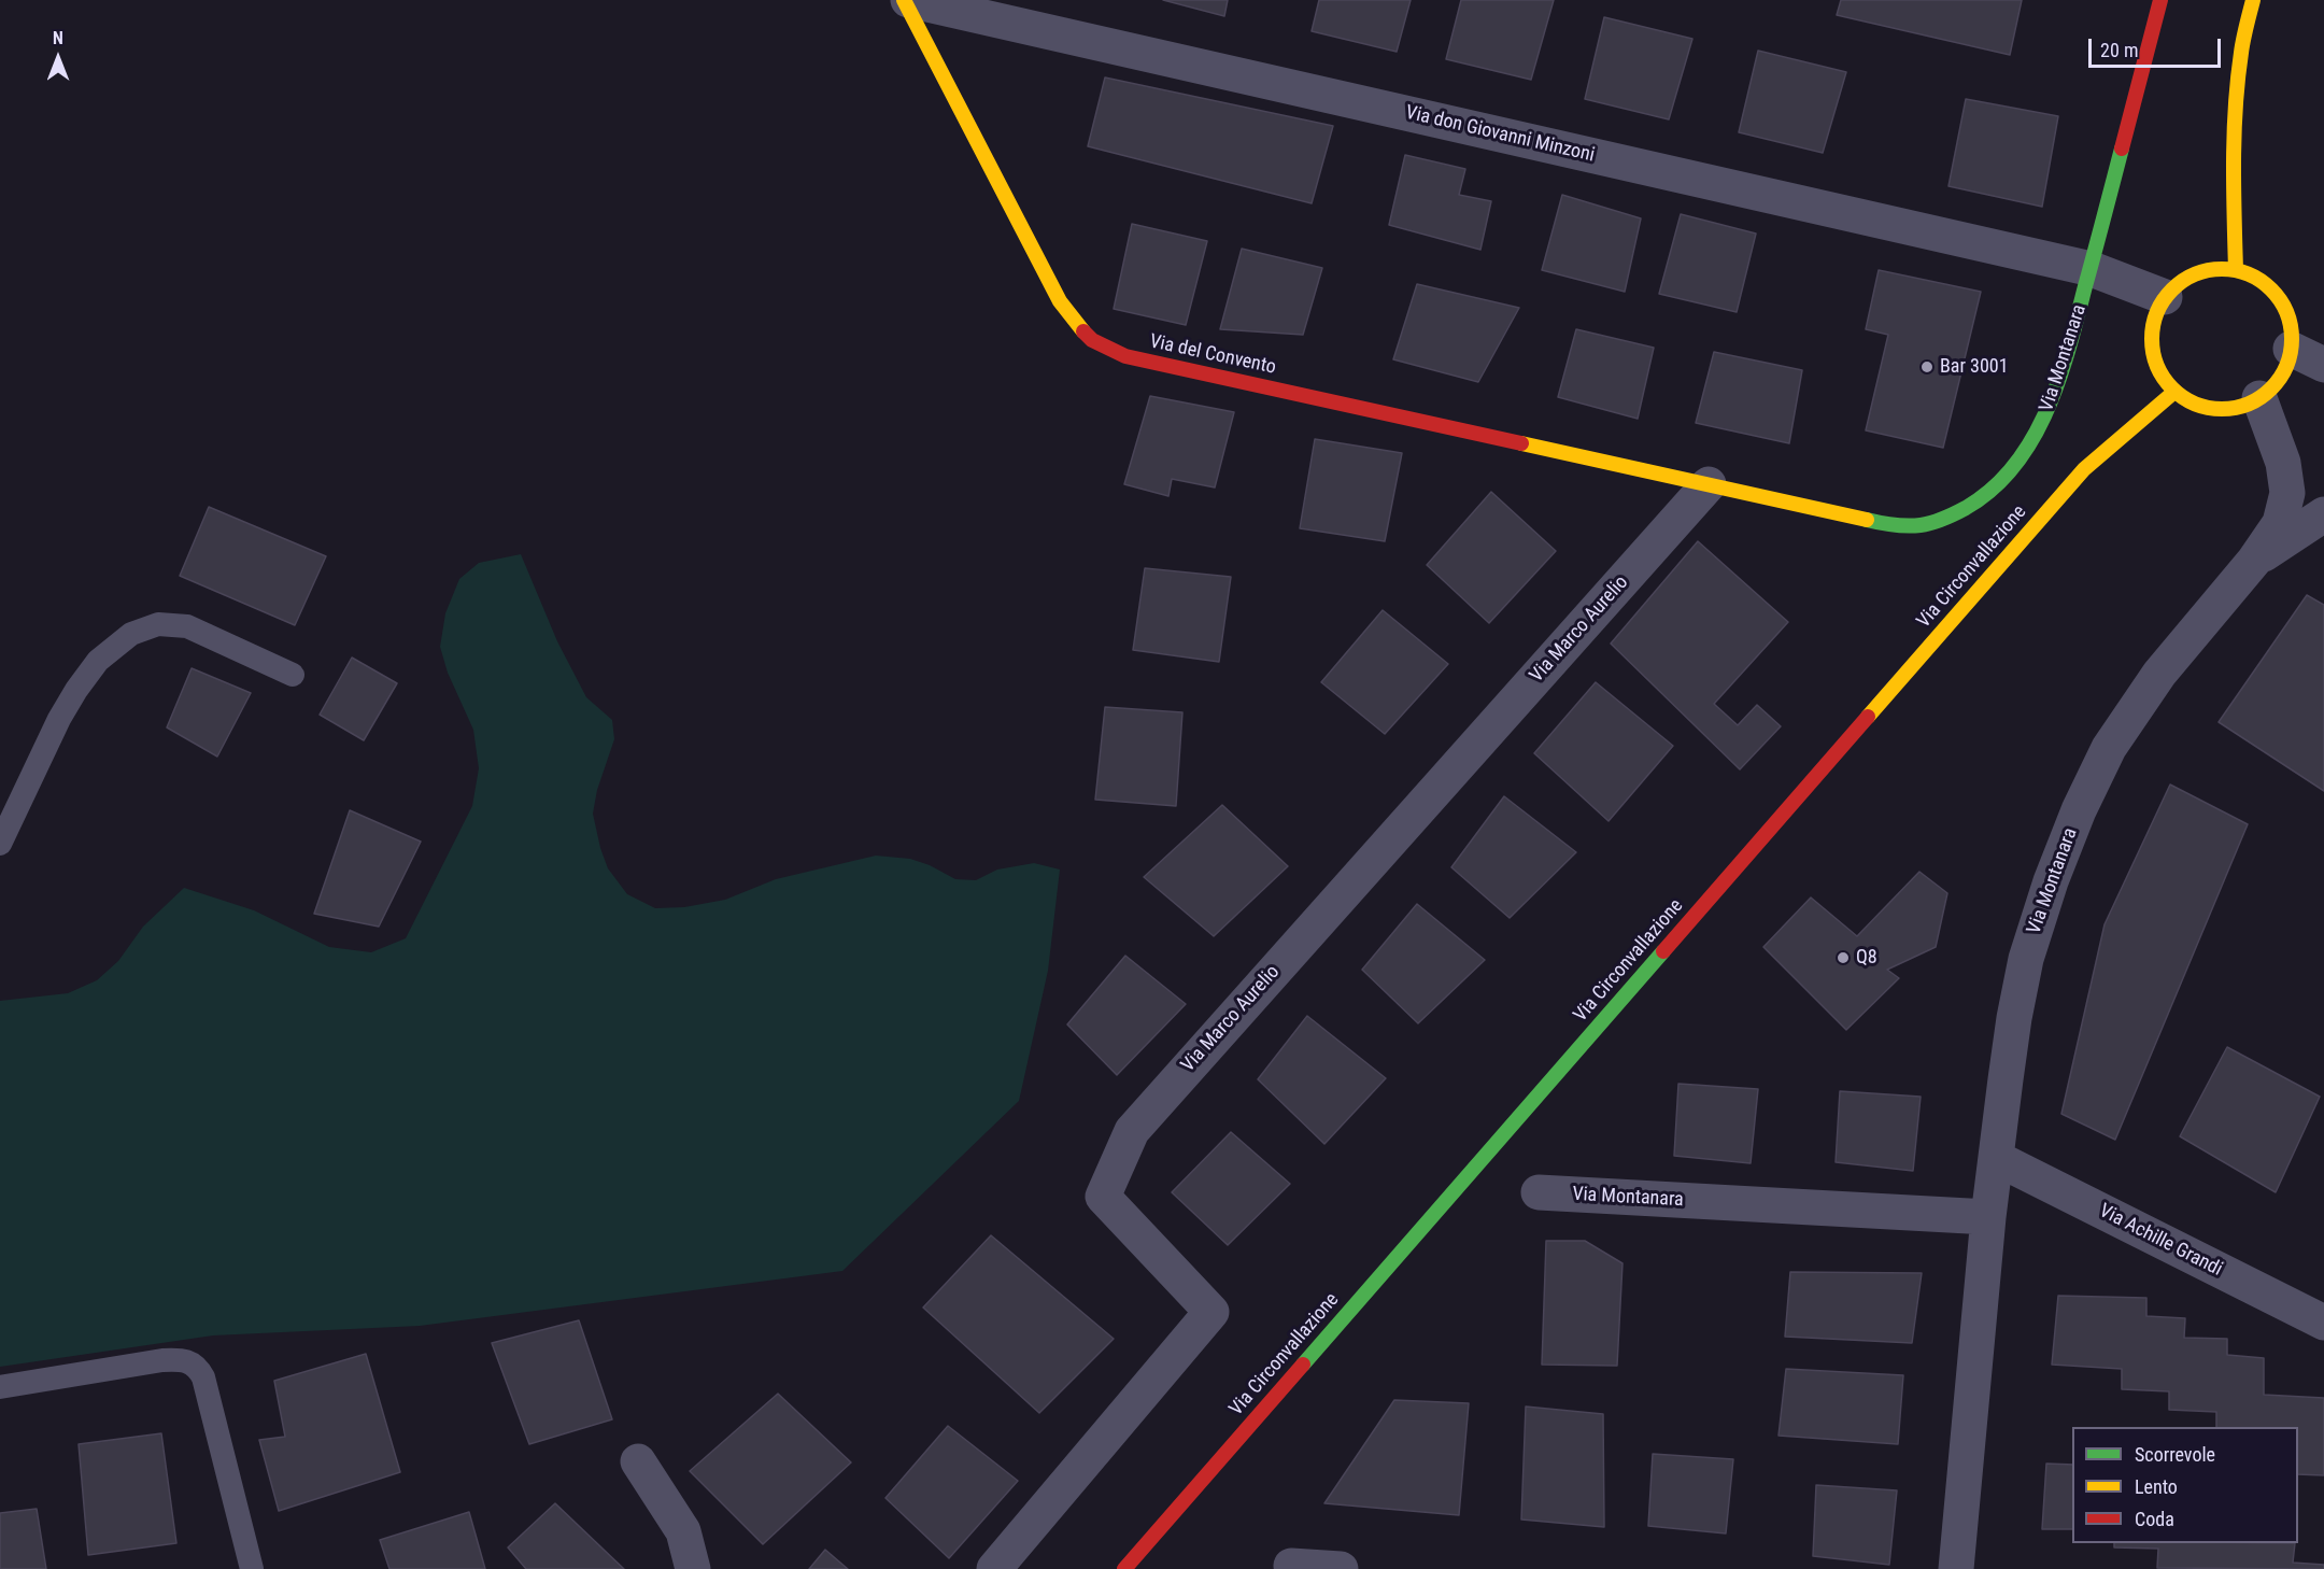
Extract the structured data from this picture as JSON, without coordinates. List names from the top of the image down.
{
  "streets": {
    "main road": ["Via del Convento", "Via Montanara", "Via Circonvallazione"],
    "street": ["Via don Giovanni Minzoni", "Via Marco Aurelio", "Via Achille Grandi"]
  },
  "crossings": [
    ["Via don Giovanni Minzoni", "Via del Convento"],
    ["Via don Giovanni Minzoni", "Via Montanara"],
    ["Via don Giovanni Minzoni", "Via Circonvallazione"],
    ["Via del Convento", "Via Montanara"],
    ["Via del Convento", "Via Marco Aurelio"],
    ["Via Montanara", "Via Circonvallazione"],
    ["Via Montanara", "Via Marco Aurelio"],
    ["Via Montanara", "Via Achille Grandi"]
  ],
  "places": ["Bar 3001", "Q8"],
  "legend": ["Scorrevole", "Lento", "Coda"],
  "scale_bar": "20 m",
  "north": "top"
}
